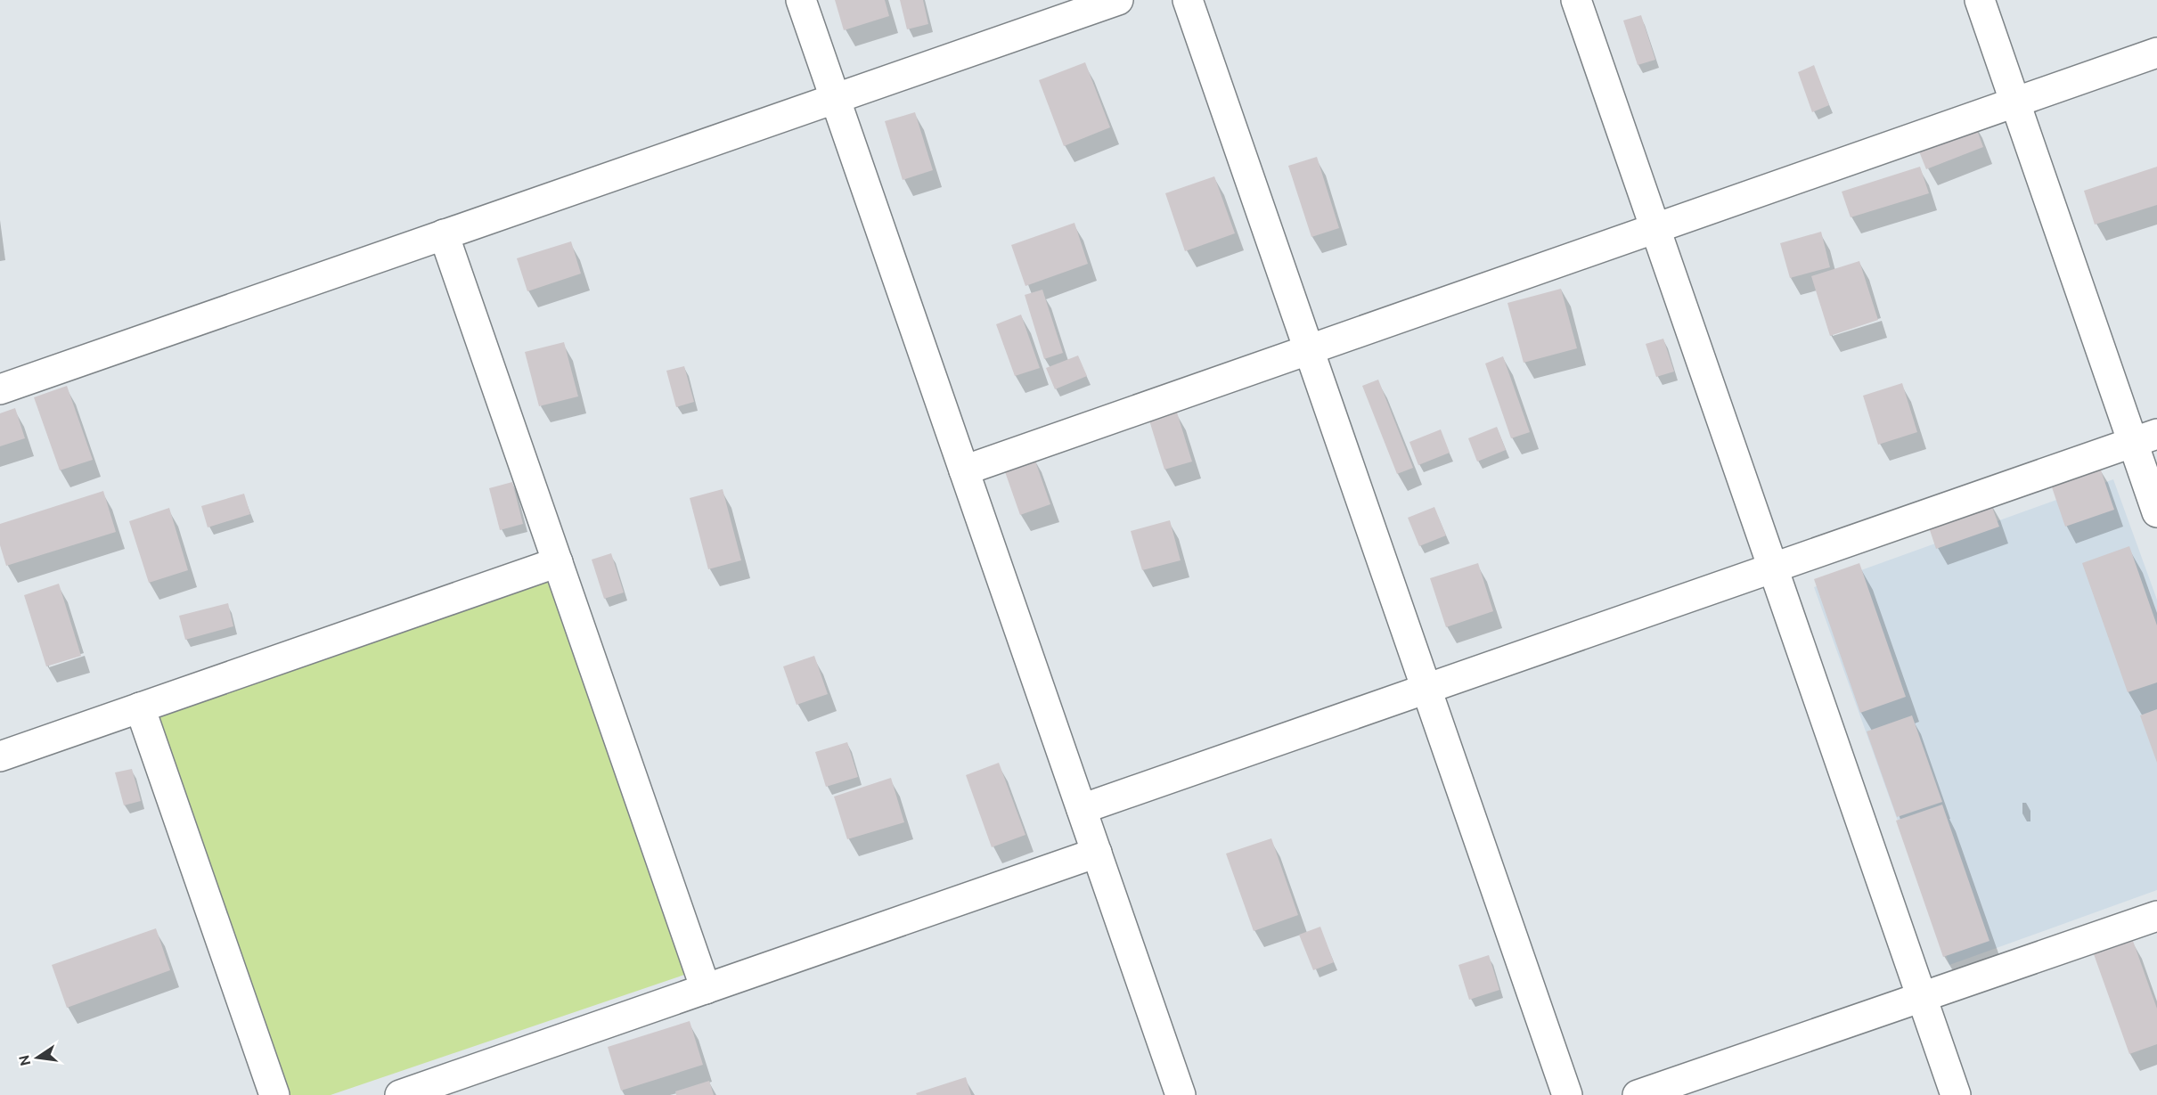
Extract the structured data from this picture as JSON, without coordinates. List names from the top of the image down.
{
  "north": "left"
}
